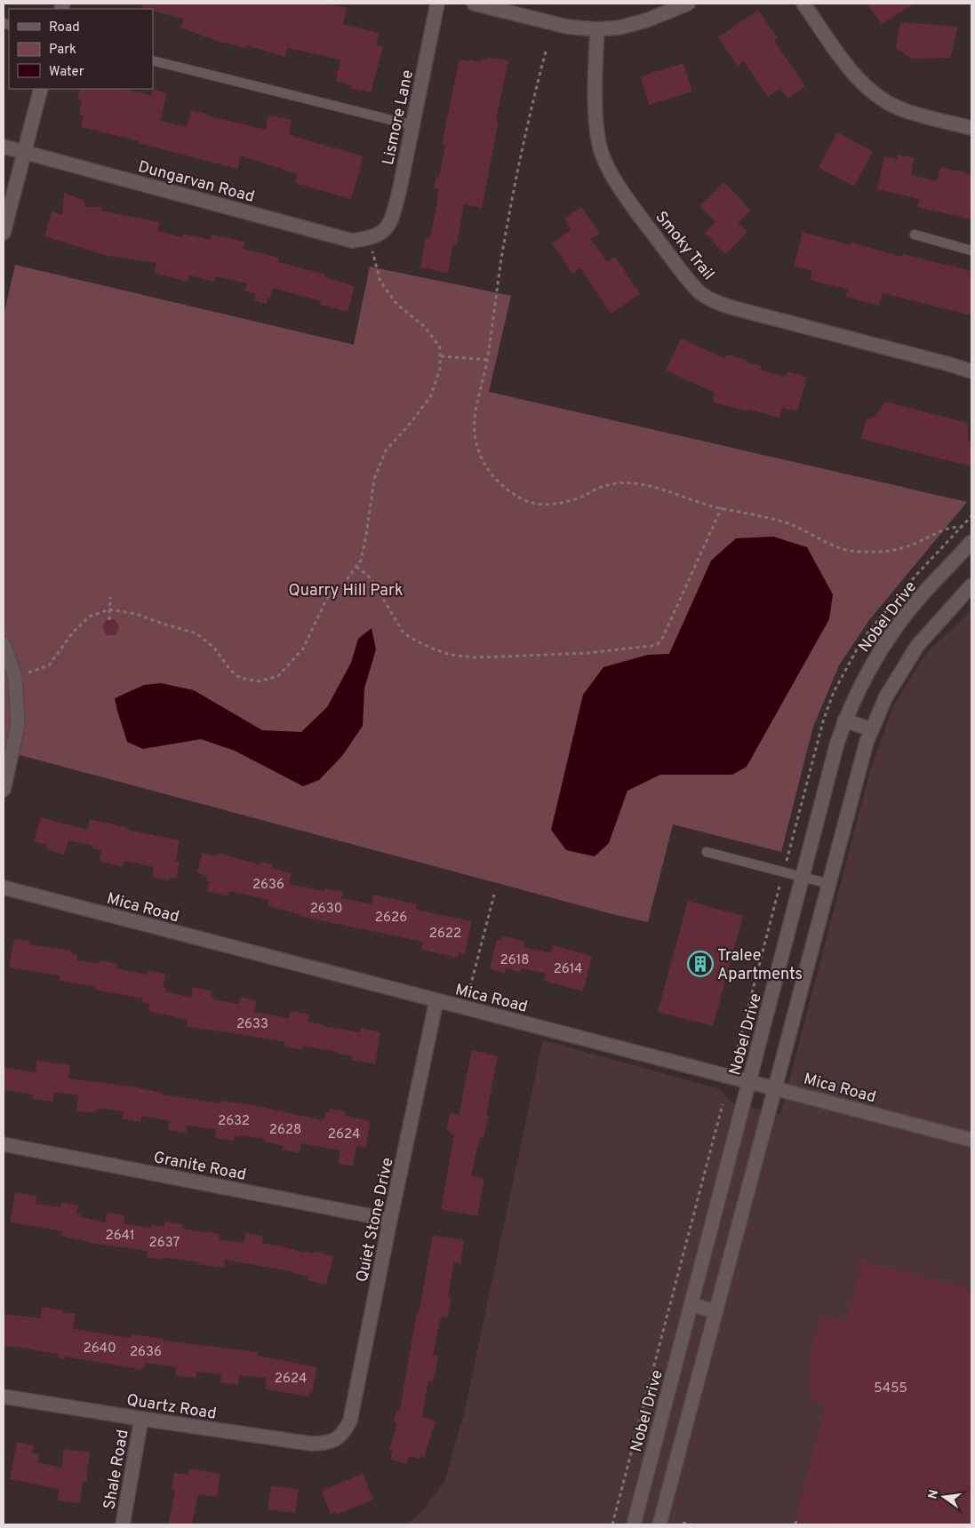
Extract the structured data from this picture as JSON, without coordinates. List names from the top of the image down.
{
  "streets": {
    "street": [
      "Lismore Lane",
      "Dungarvan Road",
      "Smoky Trail",
      "Nobel Drive",
      "Mica Road",
      "Granite Road",
      "Quiet Stone Drive",
      "Quartz Road",
      "Shale Road"
    ]
  },
  "crossings": [
    ["Lismore Lane", "Dungarvan Road"],
    ["Nobel Drive", "Mica Road"],
    ["Mica Road", "Quiet Stone Drive"],
    ["Granite Road", "Quiet Stone Drive"],
    ["Quiet Stone Drive", "Quartz Road"],
    ["Quartz Road", "Shale Road"]
  ],
  "parks": ["Quarry Hill Park"],
  "places": {
    "building": ["Tralee Apartments"]
  },
  "house_numbers": [
    "2636",
    "2630",
    "2626",
    "2622",
    "2618",
    "2614",
    "2633",
    "2632",
    "2628",
    "2624",
    "2641",
    "2637",
    "2640",
    "2636",
    "2624",
    "5455"
  ],
  "legend": ["Road", "Park", "Water"],
  "north": "left"
}
